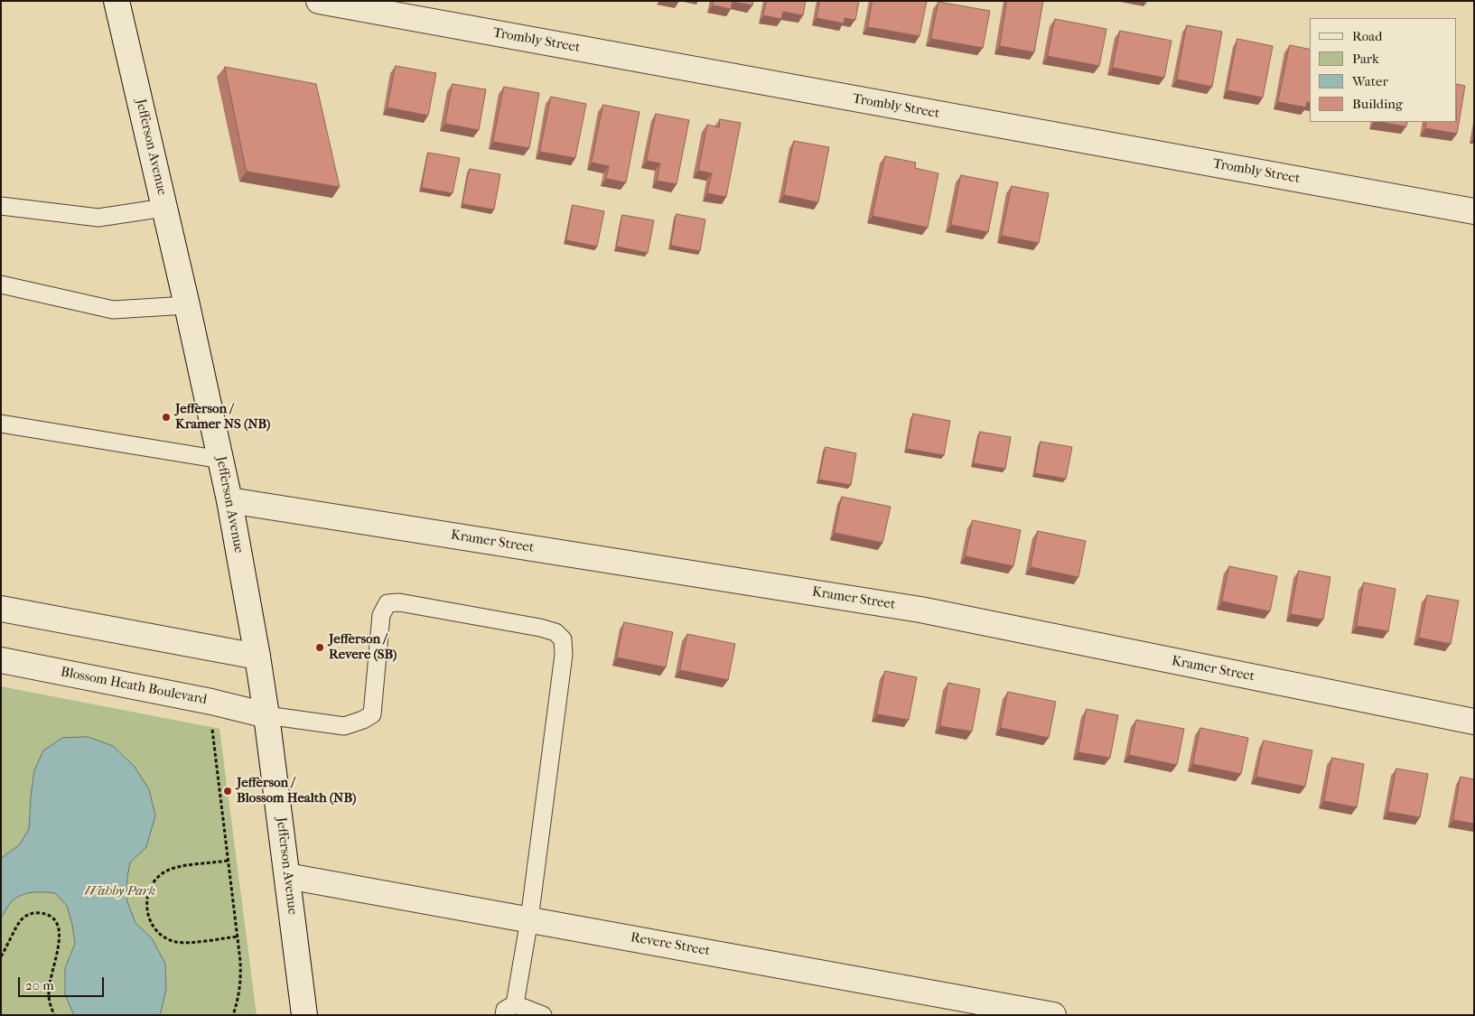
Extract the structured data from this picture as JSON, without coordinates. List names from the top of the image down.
{
  "streets": {
    "street": [
      "Trombly Street",
      "Jefferson Avenue",
      "Kramer Street",
      "Blossom Heath Boulevard",
      "Revere Street"
    ]
  },
  "crossings": [
    ["Jefferson Avenue", "Kramer Street"],
    ["Jefferson Avenue", "Blossom Heath Boulevard"],
    ["Jefferson Avenue", "Revere Street"]
  ],
  "parks": ["Wahby Park"],
  "places": ["Jefferson / Kramer NS (NB)", "Jefferson / Revere (SB)", "Jefferson / Blossom Health (NB)"],
  "legend": [
    "Road",
    "Park",
    "Water",
    "Building"
  ],
  "scale_bar": "20 m"
}
